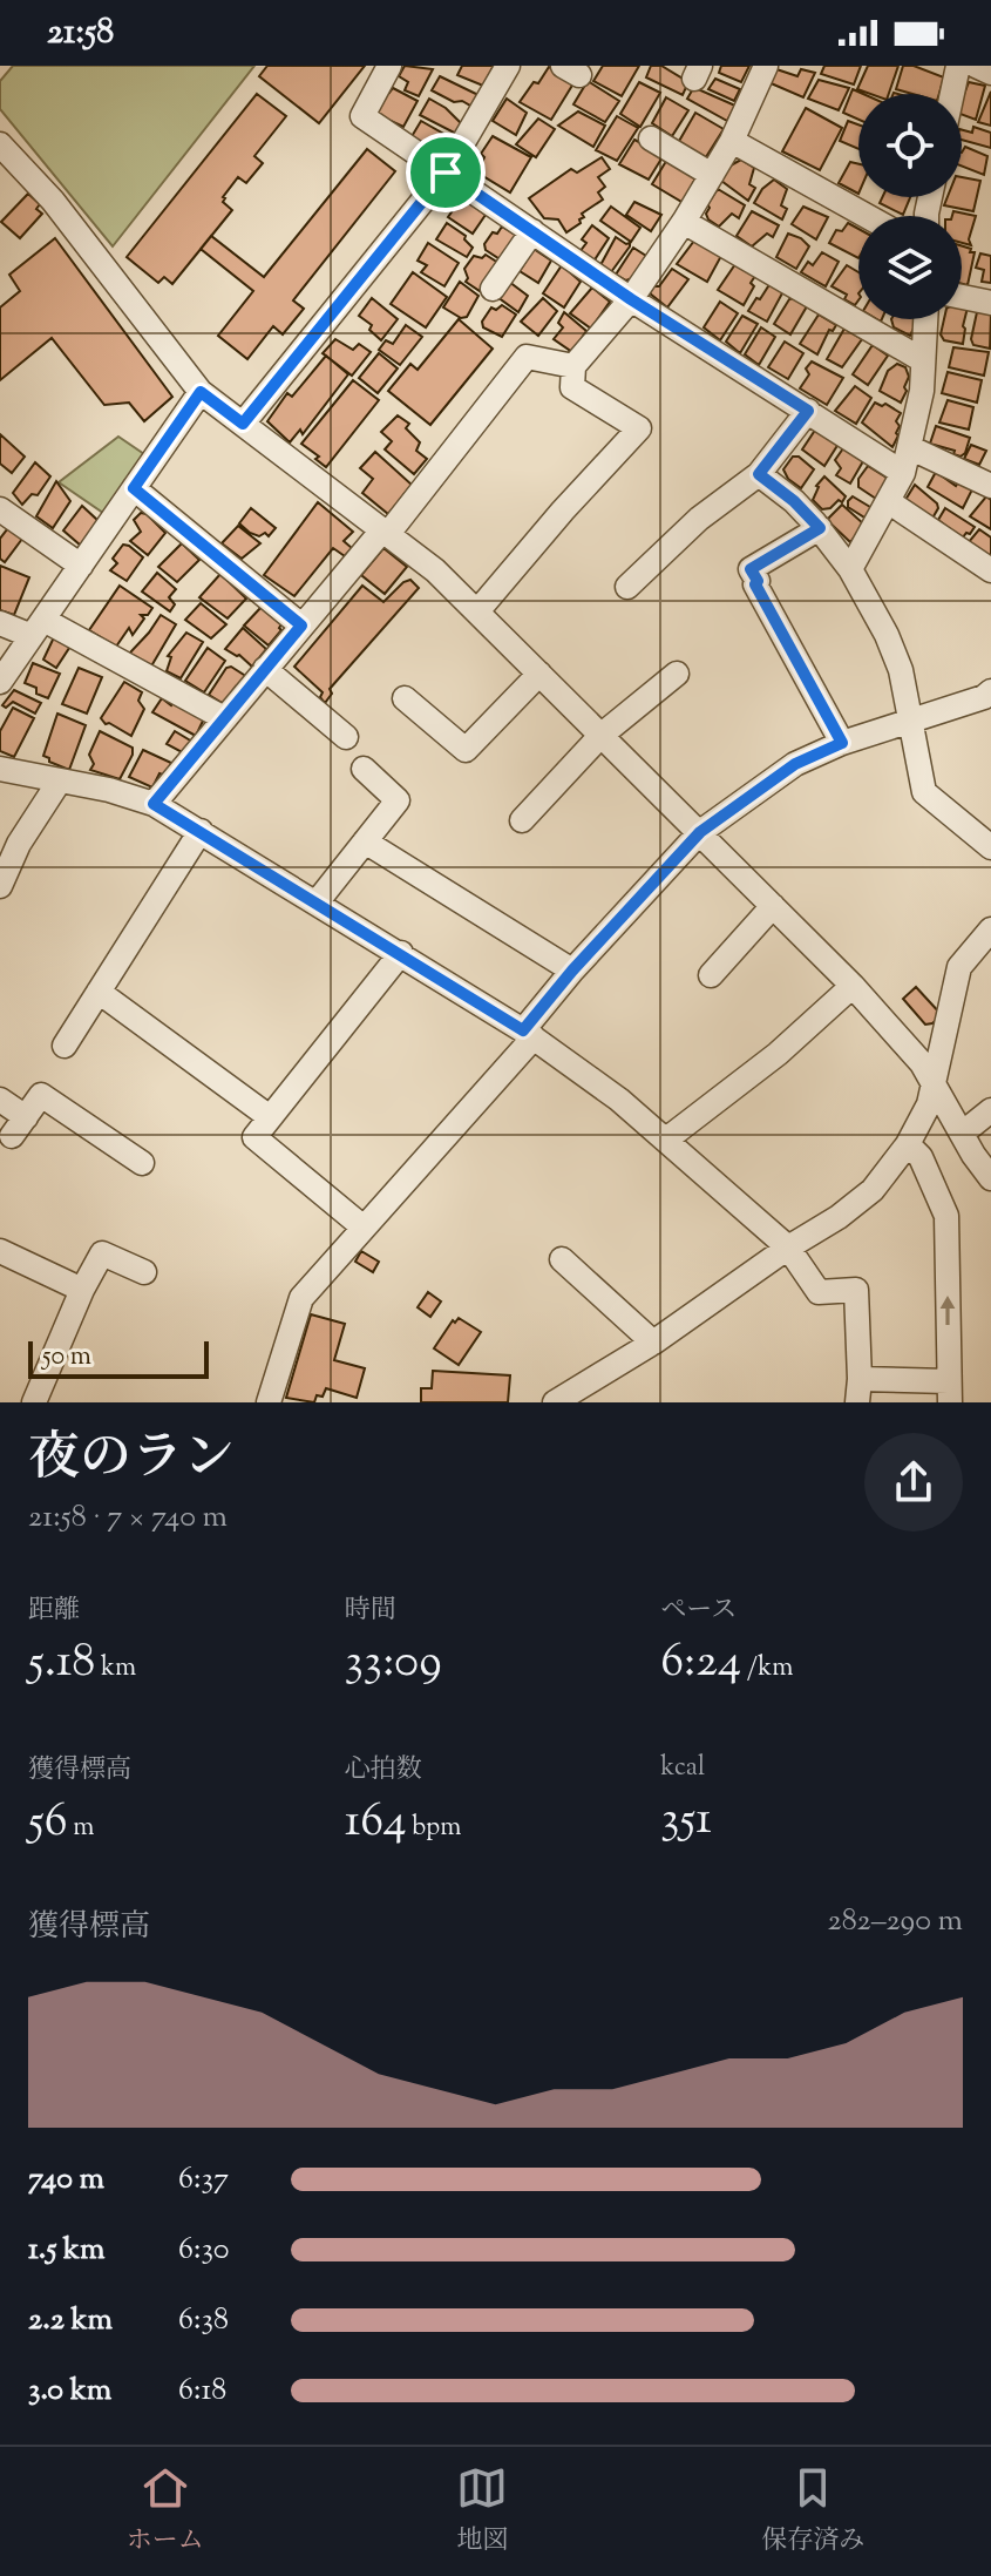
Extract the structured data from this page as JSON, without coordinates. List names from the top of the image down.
{
  "scale_bar": "50 m",
  "page": {
    "status": "21:58",
    "scale": "50 m",
    "heading": ["夜のラン", "21:58 · 7 × 740 m"],
    "stats": [
      ["距離", "5.18 km"],
      ["時間", "33:09"],
      ["ペース", "6:24 /km"],
      ["獲得標高", "56 m"],
      ["心拍数", "164 bpm"],
      ["kcal", "351"]
    ],
    "chart": ["獲得標高", "282–290 m"],
    "list": [
      {
        "name": "740 m",
        "note": "6:37"
      },
      {
        "name": "1.5 km",
        "note": "6:30"
      },
      {
        "name": "2.2 km",
        "note": "6:38"
      },
      {
        "name": "3.0 km",
        "note": "6:18"
      }
    ],
    "tabs": ["ホーム", "地図", "保存済み"]
  }
}
